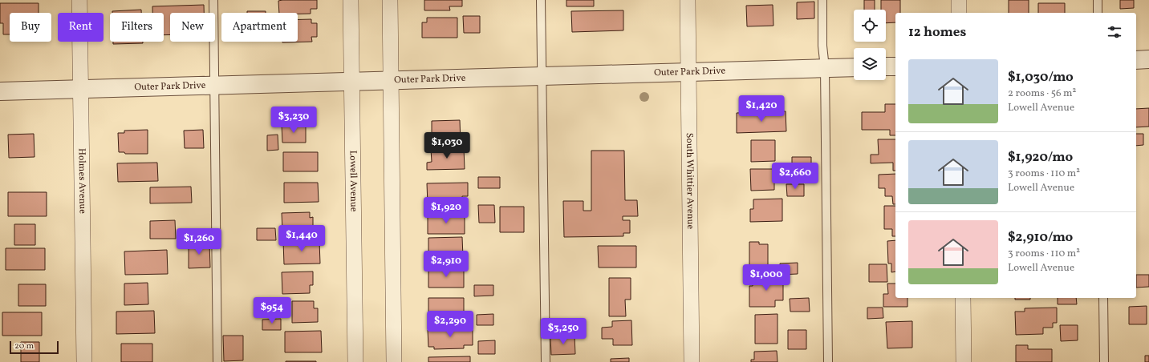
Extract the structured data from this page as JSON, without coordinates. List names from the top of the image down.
{
  "streets": {
    "street": [
      "Outer Park Drive",
      "Holmes Avenue",
      "Lowell Avenue",
      "South Whittier Avenue"
    ]
  },
  "crossings": [
    ["Outer Park Drive", "Holmes Avenue"],
    ["Outer Park Drive", "Lowell Avenue"],
    ["Outer Park Drive", "South Whittier Avenue"]
  ],
  "scale_bar": "20 m",
  "page": {
    "chip": [
      "Buy",
      "Rent",
      "Filters",
      "New",
      "Apartment"
    ],
    "heading": "12 homes",
    "list": [
      {
        "name": "$1,030/mo",
        "note": "2 rooms · 56 m² · Lowell Avenue"
      },
      {
        "name": "$1,920/mo",
        "note": "3 rooms · 110 m² · Lowell Avenue"
      },
      {
        "name": "$2,910/mo",
        "note": "3 rooms · 110 m² · Lowell Avenue"
      }
    ],
    "price": [
      "$1,420",
      "$3,230",
      "$1,030",
      "$2,660",
      "$1,920",
      "$1,440",
      "$1,260",
      "$2,910",
      "$1,000",
      "$954",
      "$2,290",
      "$3,250"
    ],
    "scale": "20 m"
  }
}
